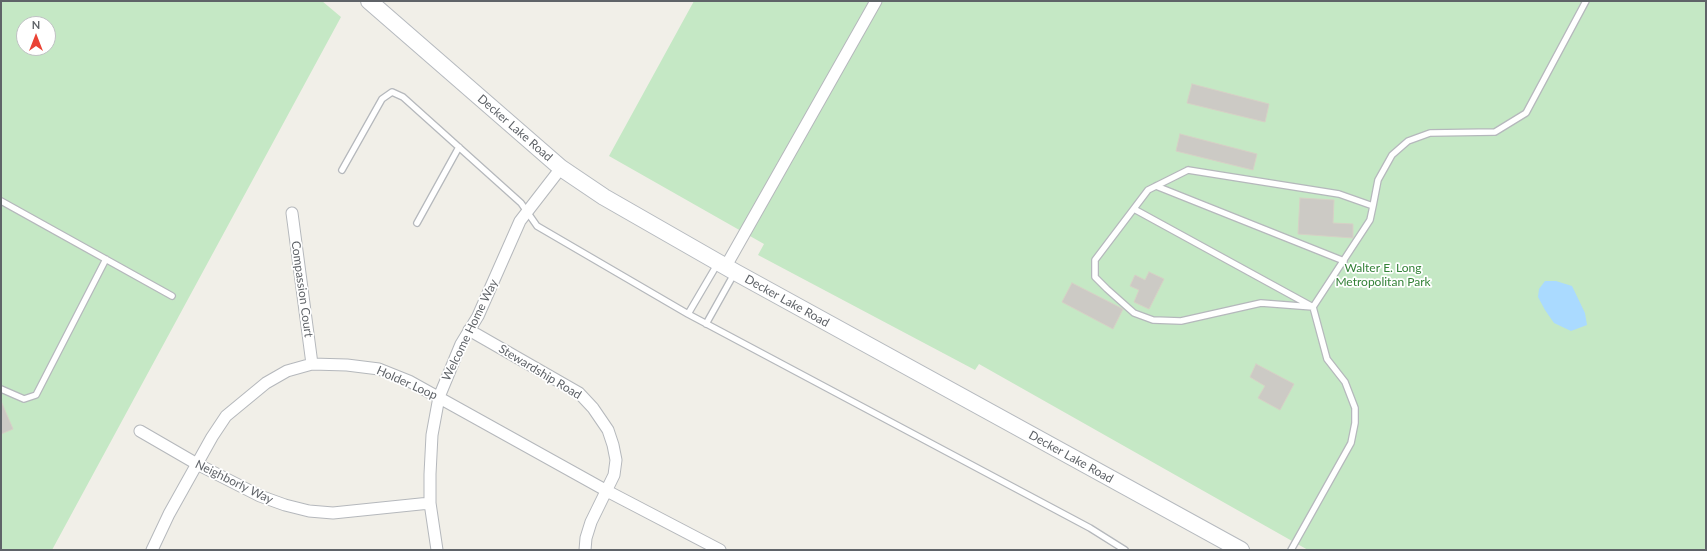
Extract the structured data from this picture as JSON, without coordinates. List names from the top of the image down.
{
  "streets": {
    "main road": ["Decker Lake Road"],
    "street": [
      "Compassion Court",
      "Welcome Home Way",
      "Stewardship Road",
      "Holder Loop",
      "Neighborly Way"
    ]
  },
  "crossings": [
    ["Decker Lake Road", "Welcome Home Way"],
    ["Compassion Court", "Holder Loop"],
    ["Welcome Home Way", "Stewardship Road"],
    ["Welcome Home Way", "Holder Loop"],
    ["Welcome Home Way", "Neighborly Way"],
    ["Stewardship Road", "Holder Loop"],
    ["Holder Loop", "Neighborly Way"]
  ],
  "parks": ["Walter E. Long Metropolitan Park"],
  "north": "top"
}
